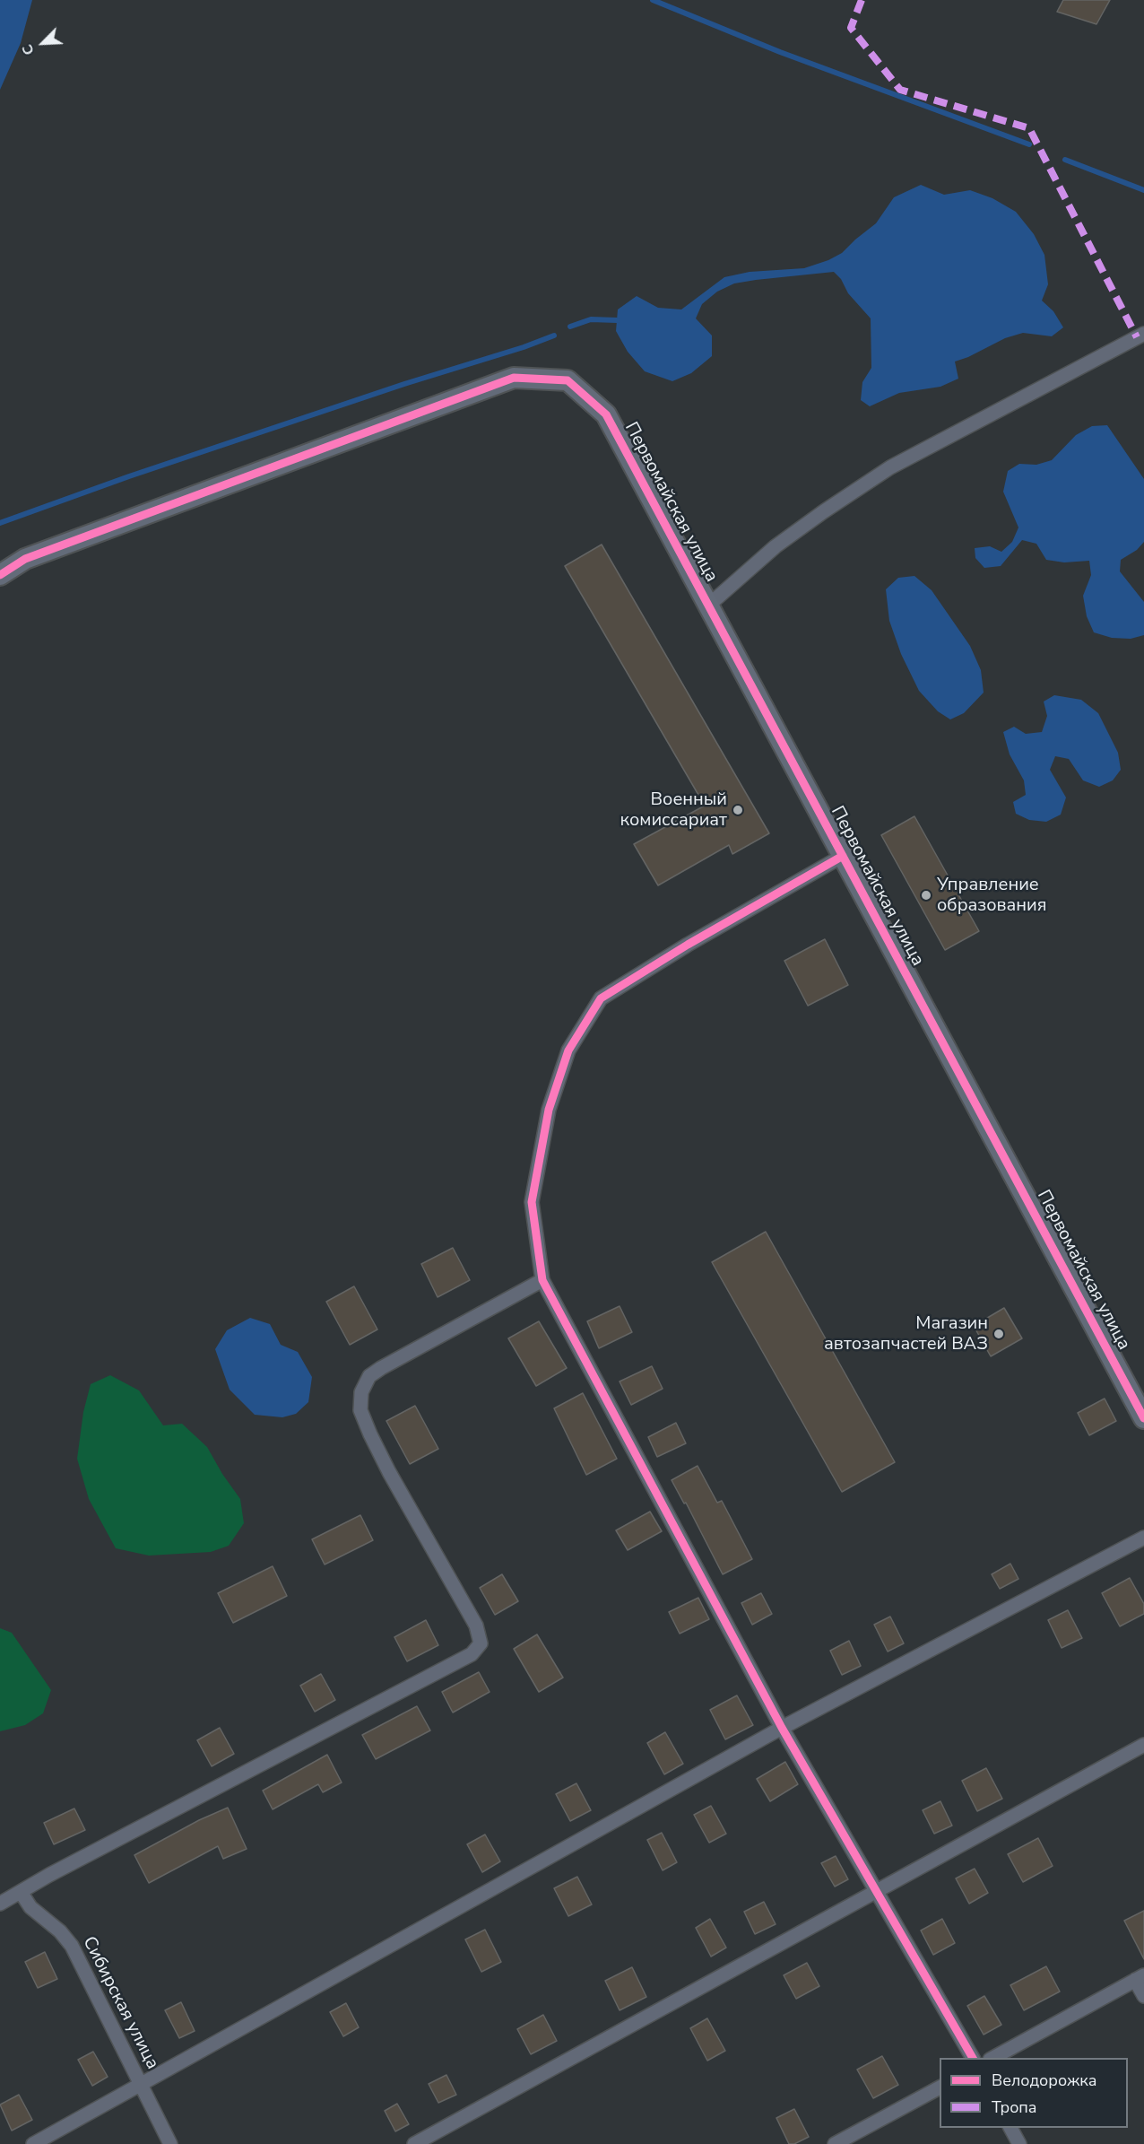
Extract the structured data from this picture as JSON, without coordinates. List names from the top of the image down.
{
  "streets": {
    "street": ["Первомайская улица", "Сибирская улица"]
  },
  "places": ["Военный комиссариат", "Управление образования", "Магазин автозапчастей ВАЗ"],
  "legend": ["Велодорожка", "Тропа"],
  "north": "bottom left"
}
